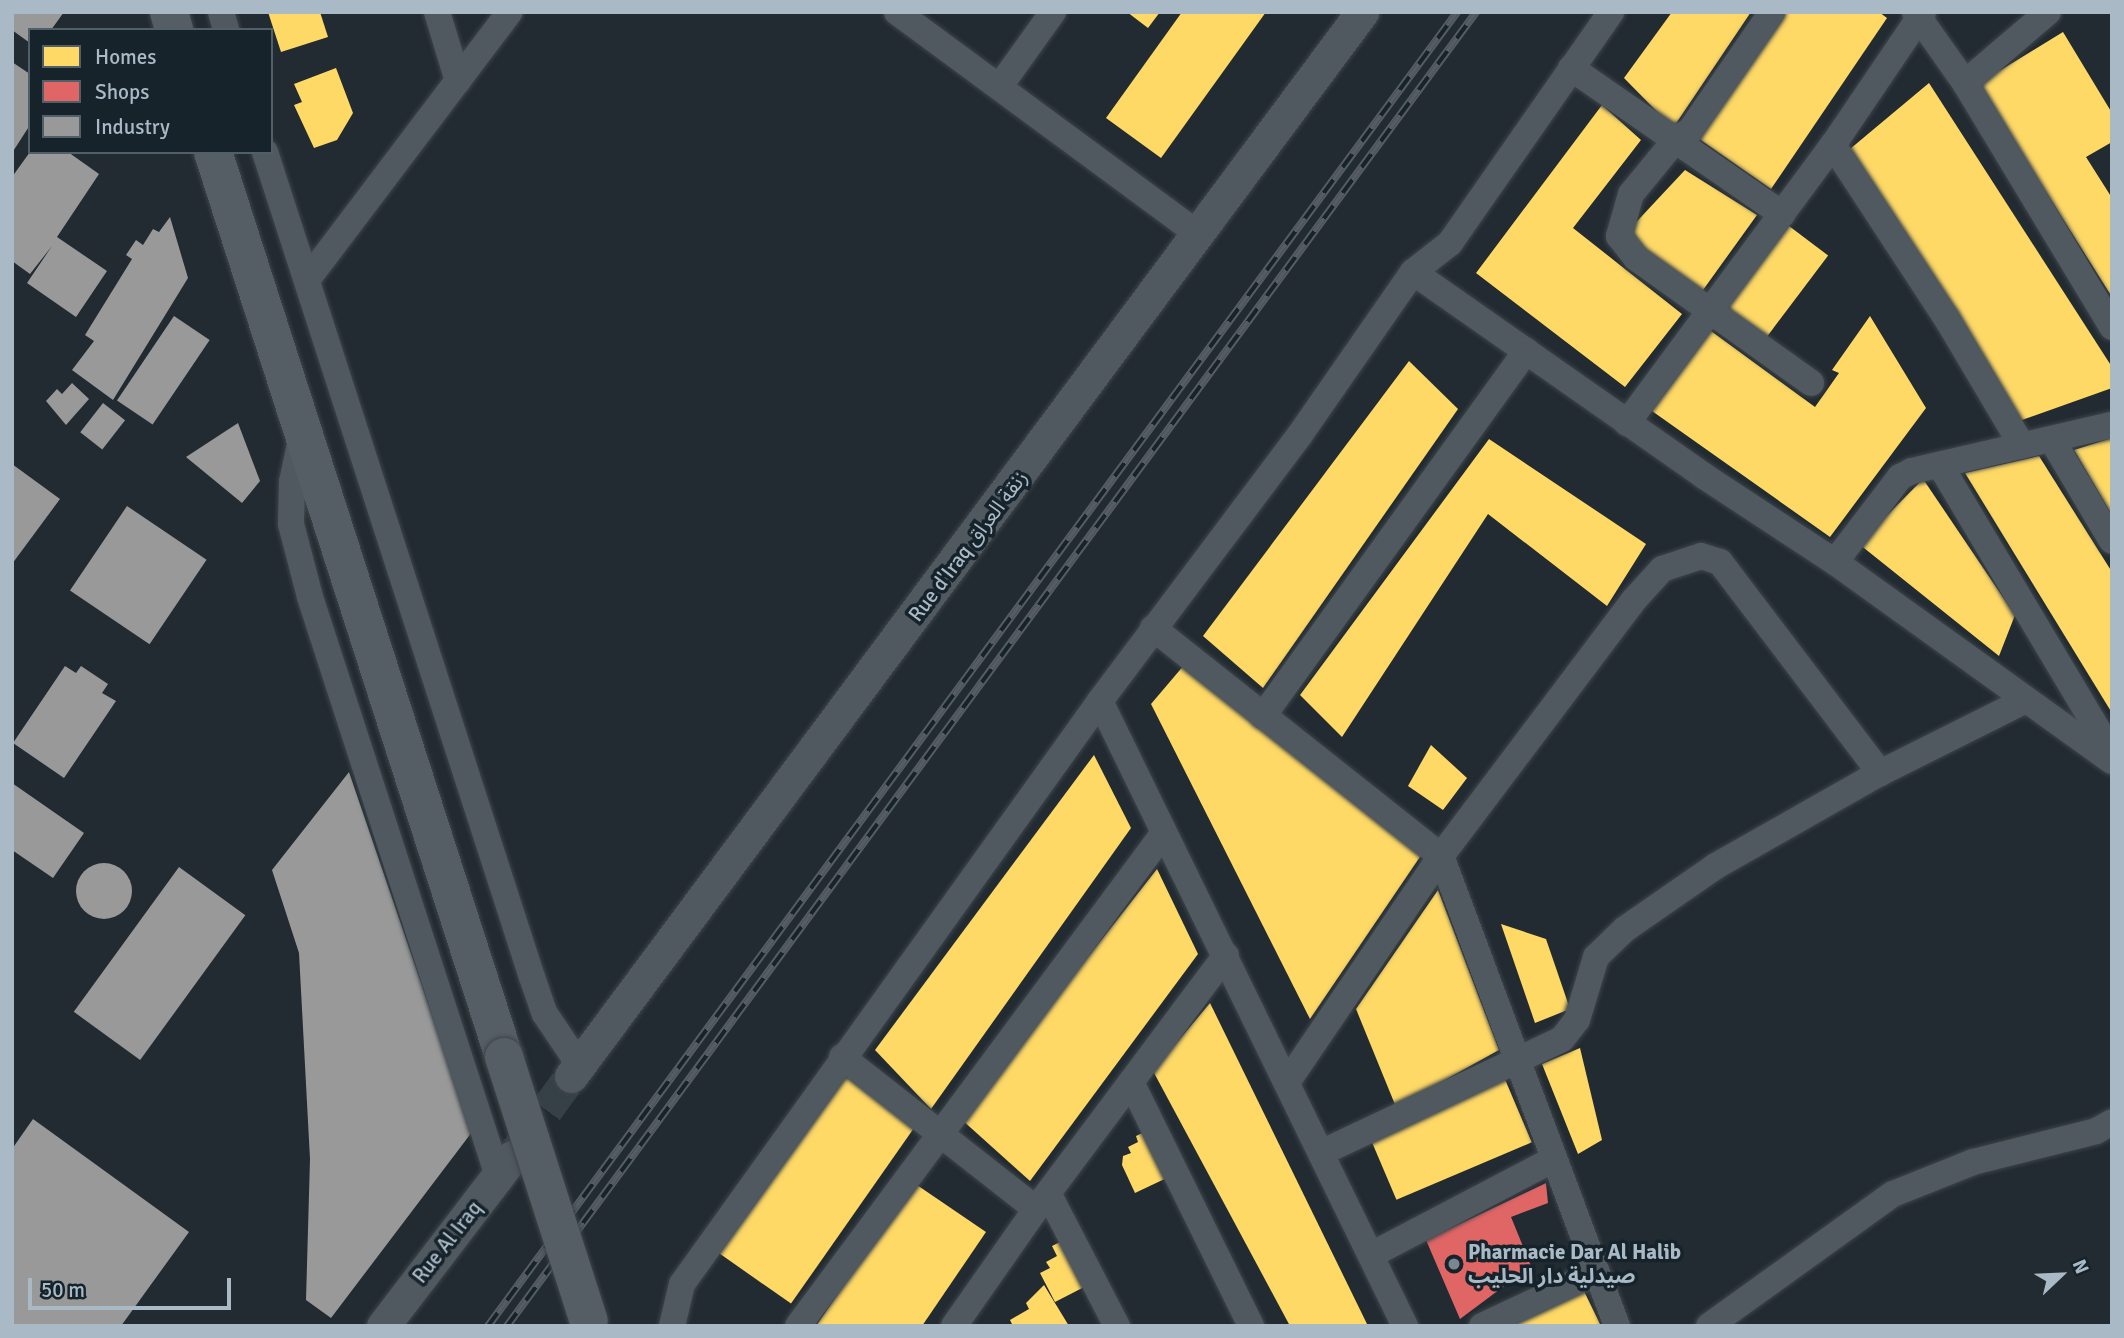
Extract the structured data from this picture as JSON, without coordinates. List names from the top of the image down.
{
  "streets": {
    "street": ["Rue d'Iraq زنقة العراق", "Rue Al Iraq"]
  },
  "places": ["Pharmacie Dar Al Halib صيدلية دار الحليب"],
  "legend": ["Homes", "Shops", "Industry"],
  "scale_bar": "50 m",
  "north": "top right"
}
